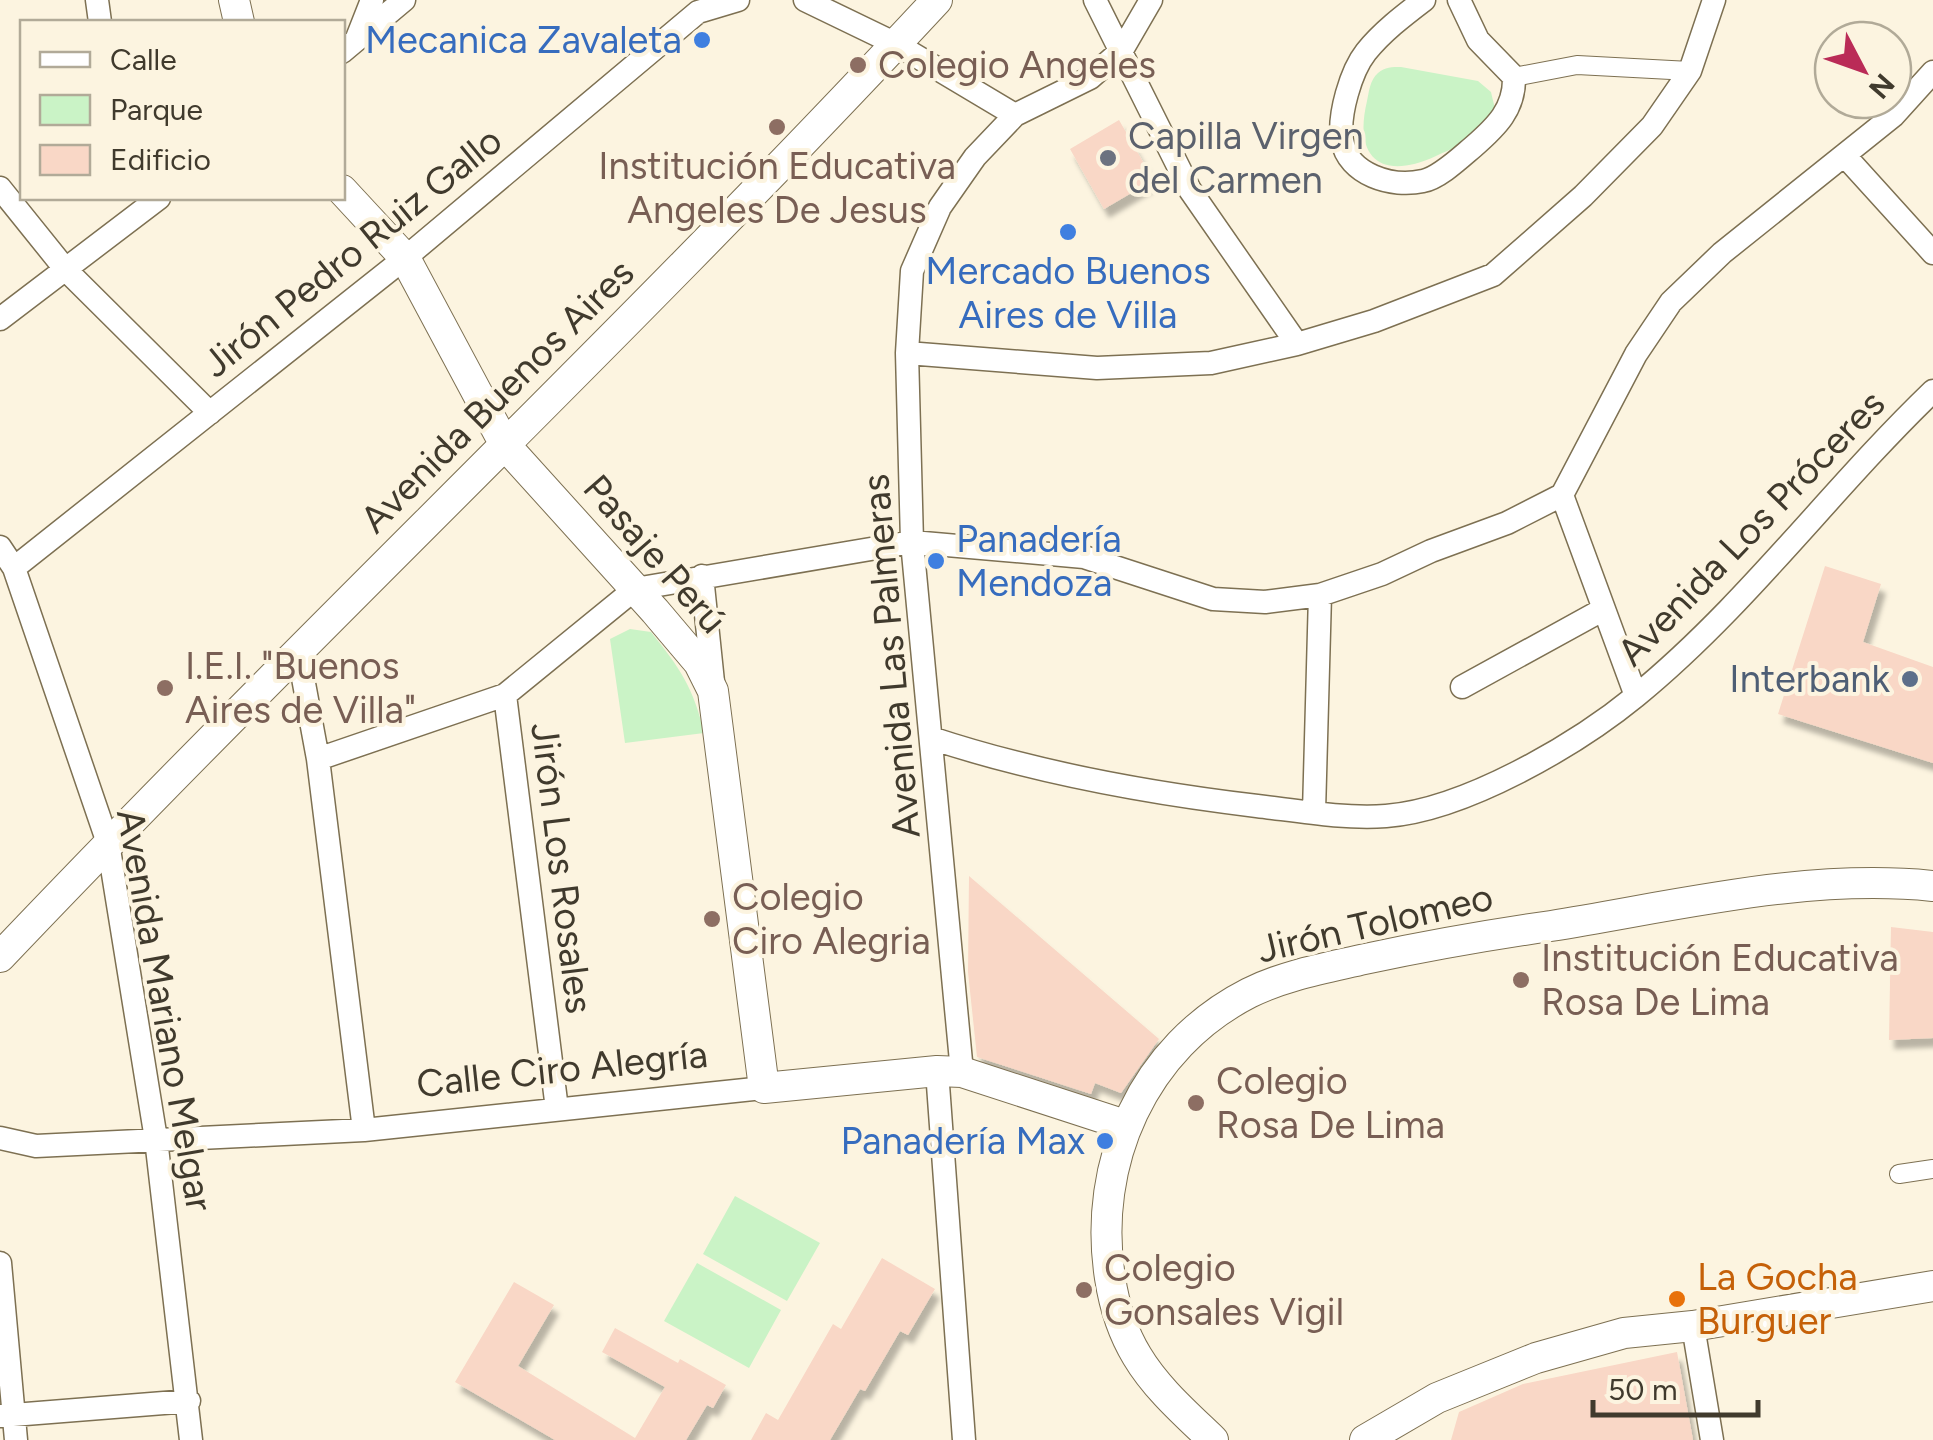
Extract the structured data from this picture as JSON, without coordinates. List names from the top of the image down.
{
  "streets": {
    "street": [
      "Jirón Pedro Ruiz Gallo",
      "Avenida Buenos Aires",
      "Avenida Los Próceres",
      "Pasaje Perú",
      "Avenida Las Palmeras",
      "Jirón Los Rosales",
      "Jirón Tolomeo",
      "Avenida Mariano Melgar",
      "Calle Ciro Alegría"
    ]
  },
  "crossings": [
    ["Jirón Pedro Ruiz Gallo", "Pasaje Perú"],
    ["Jirón Pedro Ruiz Gallo", "Avenida Mariano Melgar"],
    ["Avenida Buenos Aires", "Pasaje Perú"],
    ["Avenida Buenos Aires", "Avenida Mariano Melgar"],
    ["Avenida Los Próceres", "Avenida Las Palmeras"],
    ["Pasaje Perú", "Calle Ciro Alegría"],
    ["Avenida Las Palmeras", "Calle Ciro Alegría"],
    ["Jirón Los Rosales", "Calle Ciro Alegría"],
    ["Jirón Tolomeo", "Calle Ciro Alegría"],
    ["Avenida Mariano Melgar", "Calle Ciro Alegría"]
  ],
  "places": [
    "Mecanica Zavaleta",
    "Colegio Angeles",
    "Institución Educativa Angeles De Jesus",
    "Capilla Virgen del Carmen",
    "Mercado Buenos Aires de Villa",
    "Panadería Mendoza",
    "Interbank",
    "I.E.I. \"Buenos Aires de Villa\"",
    "Colegio Ciro Alegria",
    "Institución Educativa Rosa De Lima",
    "Colegio Rosa De Lima",
    "Panadería Max",
    "Colegio Gonsales Vigil",
    "La Gocha Burguer"
  ],
  "legend": ["Calle", "Parque", "Edificio"],
  "scale_bar": "50 m",
  "north": "bottom right"
}
